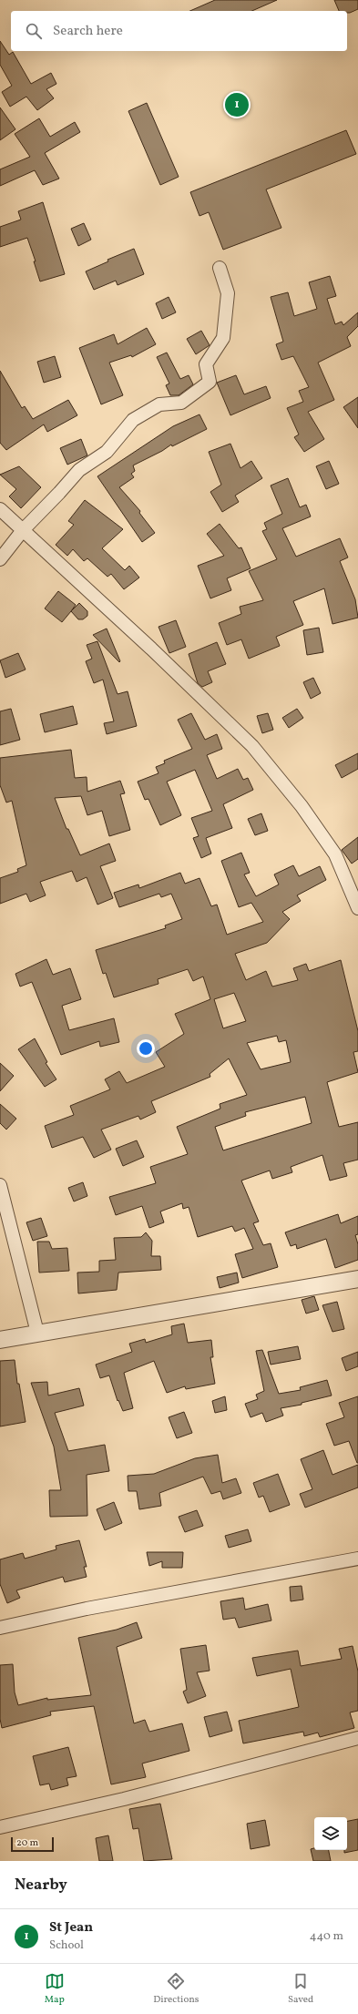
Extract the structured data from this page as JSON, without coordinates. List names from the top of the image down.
{
  "scale_bar": "20 m",
  "page": {
    "search": "Search here",
    "pins": "1",
    "scale": "20 m",
    "heading": "Nearby",
    "list": [
      {
        "mark": "1",
        "name": "St Jean",
        "note": "School",
        "value": "440 m"
      }
    ],
    "nav": ["Map", "Directions", "Saved"]
  }
}
